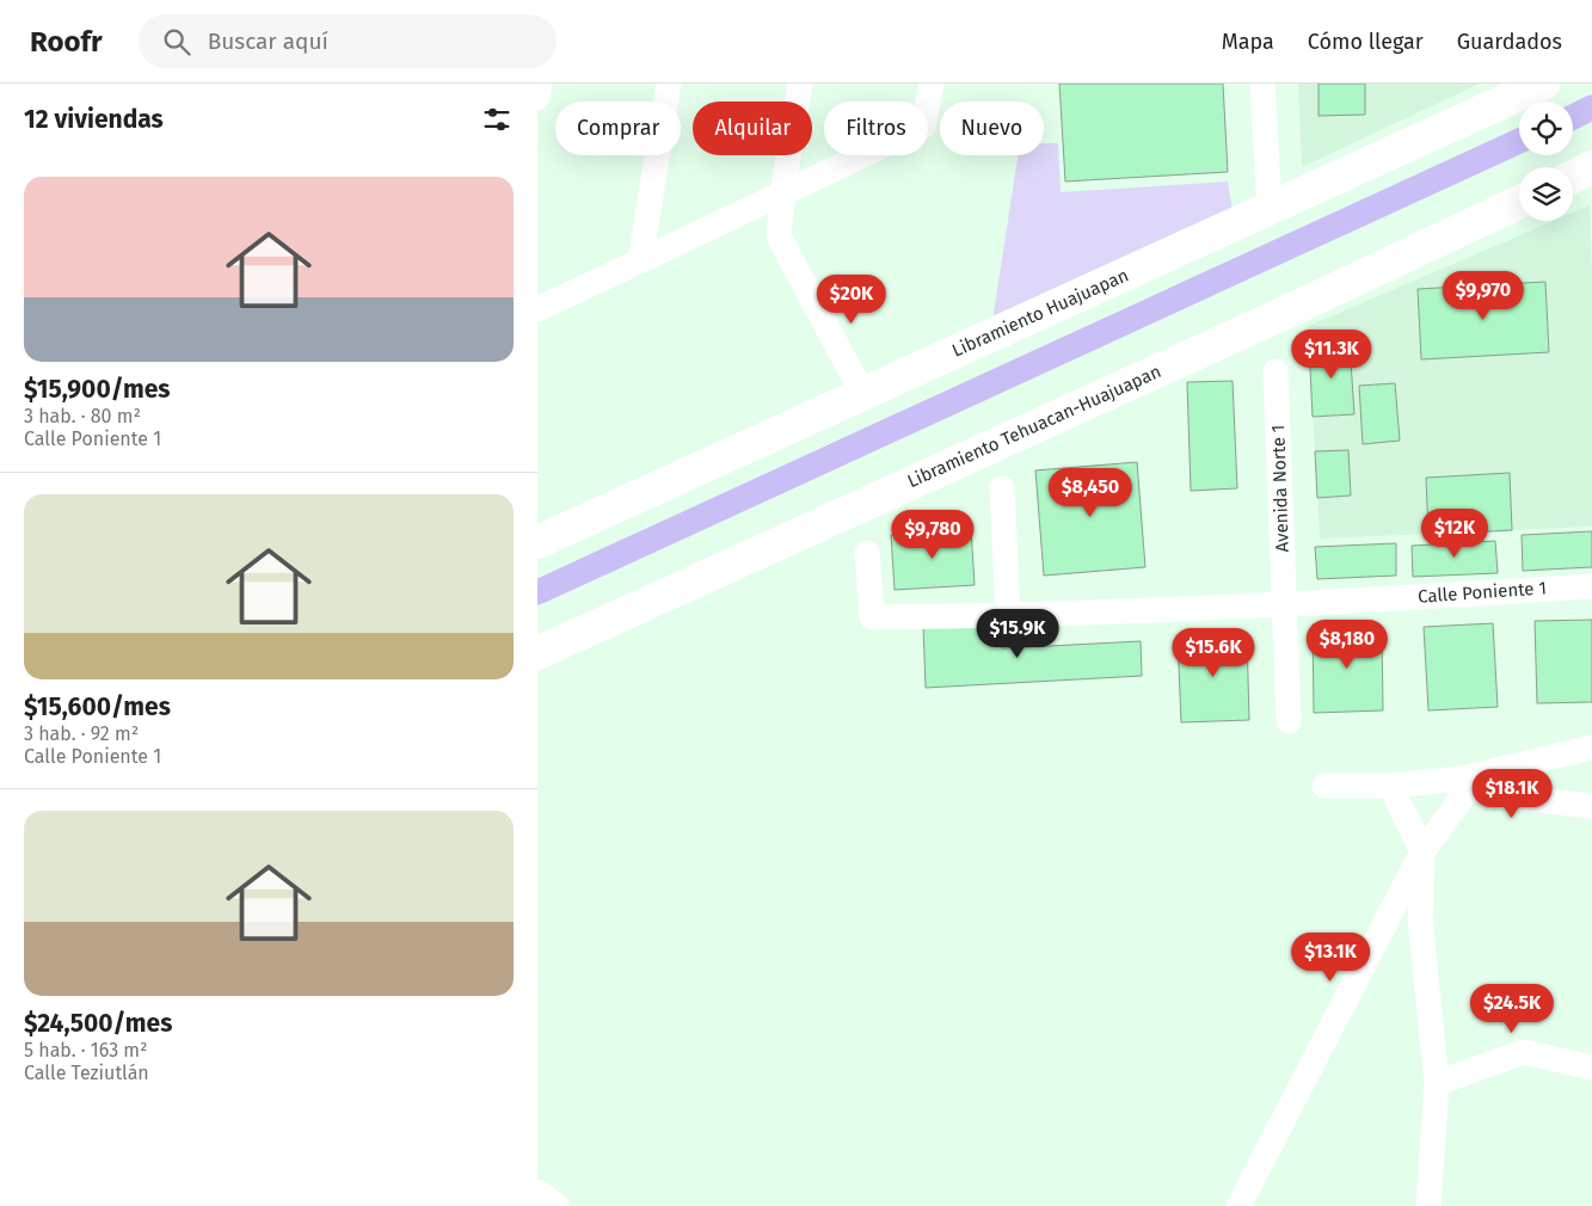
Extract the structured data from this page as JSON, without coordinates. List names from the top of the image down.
{
  "streets": {
    "main road": ["Libramiento Huajuapan", "Libramiento Tehuacan-Huajuapan"],
    "street": ["Avenida Norte 1", "Calle Poniente 1"]
  },
  "crossings": [
    ["Avenida Norte 1", "Calle Poniente 1"]
  ],
  "page": {
    "header": "Roofr",
    "search": "Buscar aquí",
    "nav": ["Mapa", "Cómo llegar", "Guardados"],
    "heading": "12 viviendas",
    "chip": [
      "Comprar",
      "Alquilar",
      "Filtros",
      "Nuevo"
    ],
    "list": [
      {
        "name": "$15,900/mes",
        "note": "3 hab. · 80 m² · Calle Poniente 1"
      },
      {
        "name": "$15,600/mes",
        "note": "3 hab. · 92 m² · Calle Poniente 1"
      },
      {
        "name": "$24,500/mes",
        "note": "5 hab. · 163 m² · Calle Teziutlán"
      }
    ],
    "price": [
      "$9,970",
      "$20K",
      "$11.3K",
      "$8,450",
      "$12K",
      "$9,780",
      "$15.9K",
      "$8,180",
      "$15.6K",
      "$18.1K",
      "$13.1K",
      "$24.5K"
    ]
  }
}
